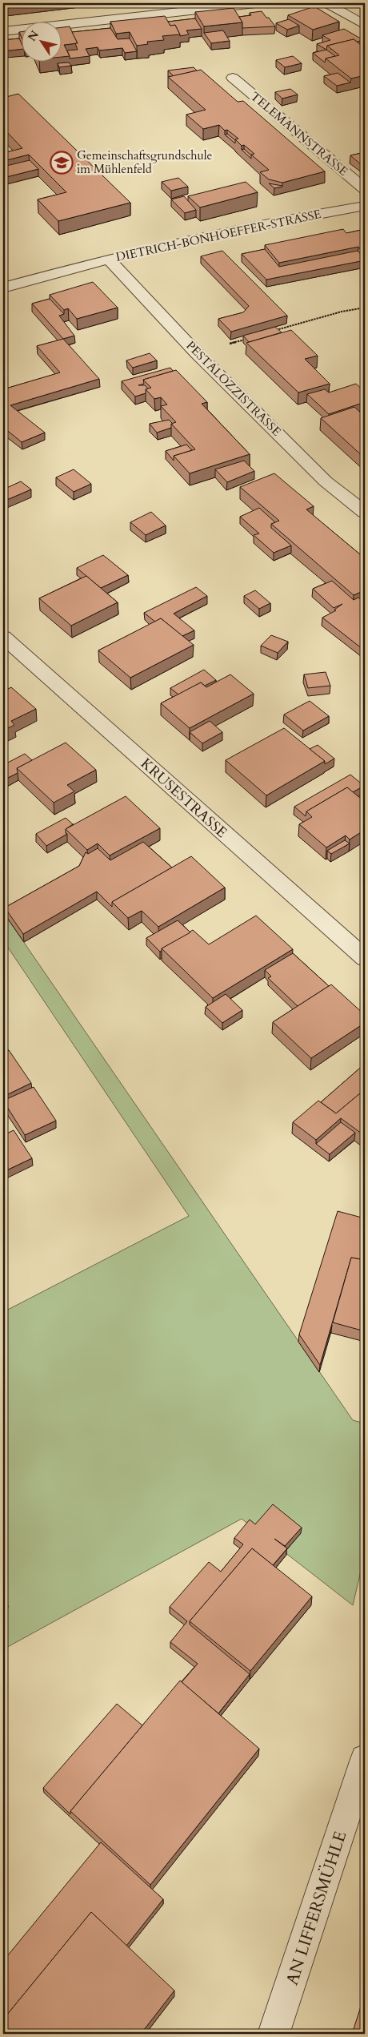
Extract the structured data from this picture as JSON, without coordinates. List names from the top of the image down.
{
  "streets": {
    "street": [
      "TELEMANNSTRASSE",
      "DIETRICH-BONHOEFFER-STRASSE",
      "PESTALOZZISTRASSE",
      "KRUSESTRASSE",
      "AN LIFFERSMÜHLE"
    ]
  },
  "crossings": [
    ["DIETRICH-BONHOEFFER-STRASSE", "PESTALOZZISTRASSE"]
  ],
  "places": {
    "school or university": ["Gemeinschaftsgrundschule im Mühlenfeld"]
  },
  "north": "top left"
}
